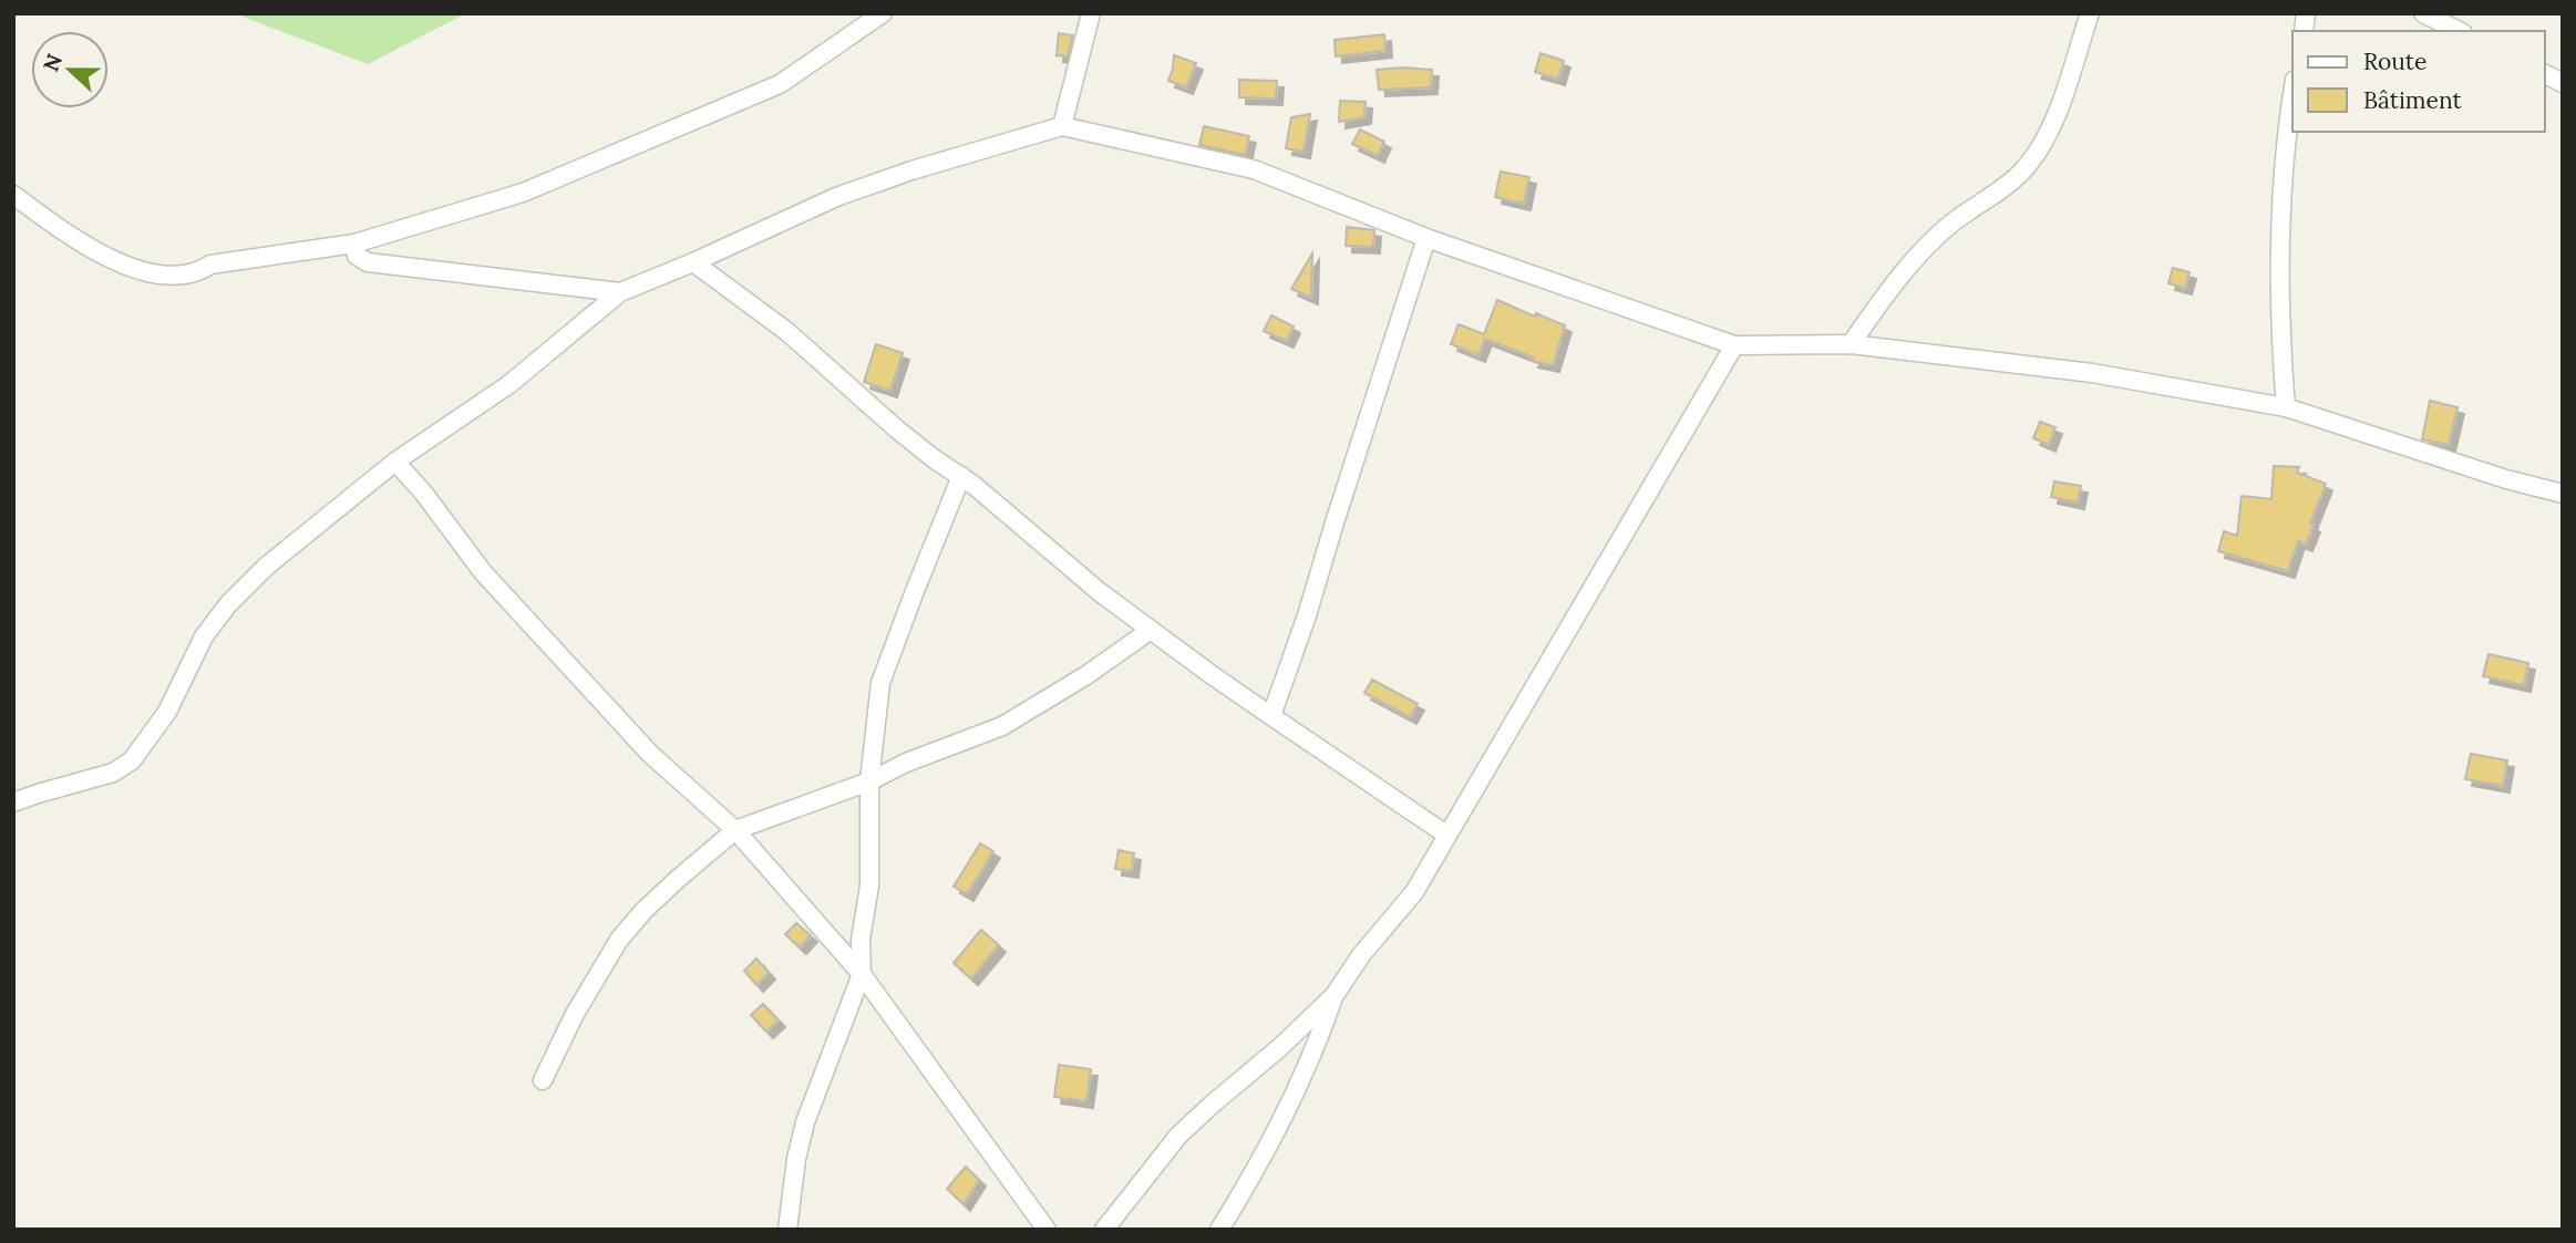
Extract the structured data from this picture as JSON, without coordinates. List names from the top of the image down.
{
  "legend": ["Route", "Bâtiment"],
  "north": "left"
}
